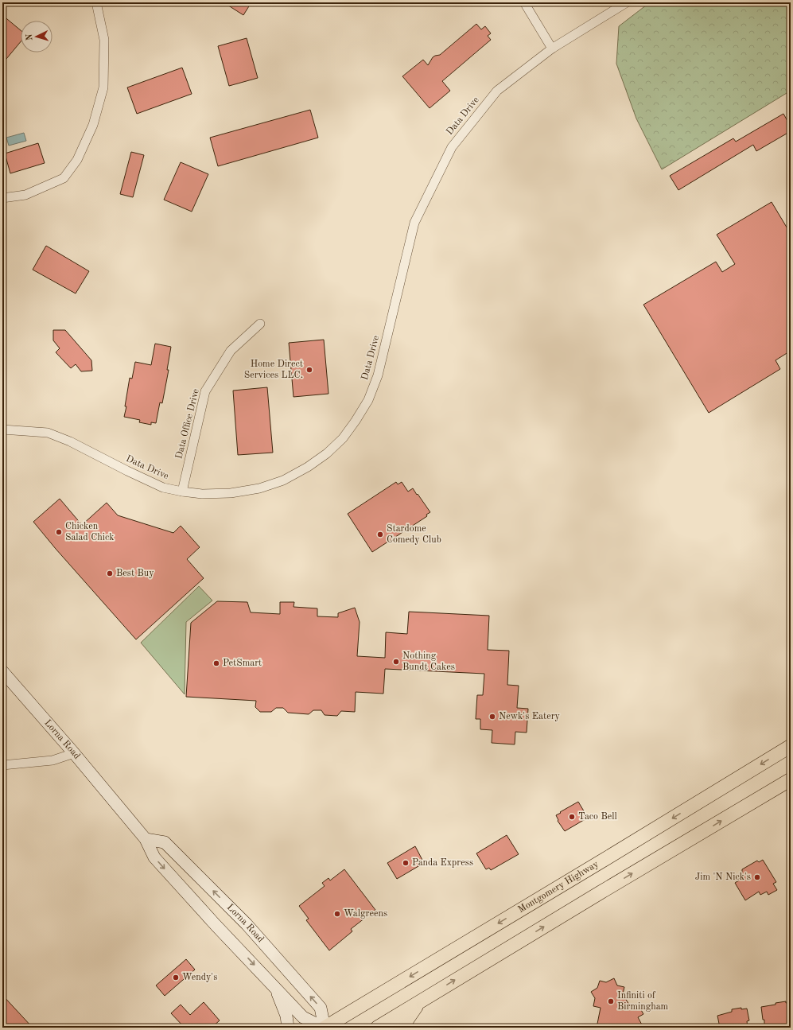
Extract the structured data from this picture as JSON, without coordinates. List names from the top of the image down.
{
  "streets": {
    "main road": ["Montgomery Highway"],
    "street": ["Data Drive", "Data Office Drive", "Lorna Road"]
  },
  "crossings": [
    ["Data Drive", "Data Office Drive"],
    ["Lorna Road", "Montgomery Highway"]
  ],
  "places": [
    "Home Direct Services LLC.",
    "Chicken Salad Chick",
    "Stardome Comedy Club",
    "Best Buy",
    "Nothing Bundt Cakes",
    "PetSmart",
    "Newk's Eatery",
    "Taco Bell",
    "Panda Express",
    "Jim 'N Nick's",
    "Walgreens",
    "Wendy's",
    "Infiniti of Birmingham"
  ],
  "north": "left"
}
